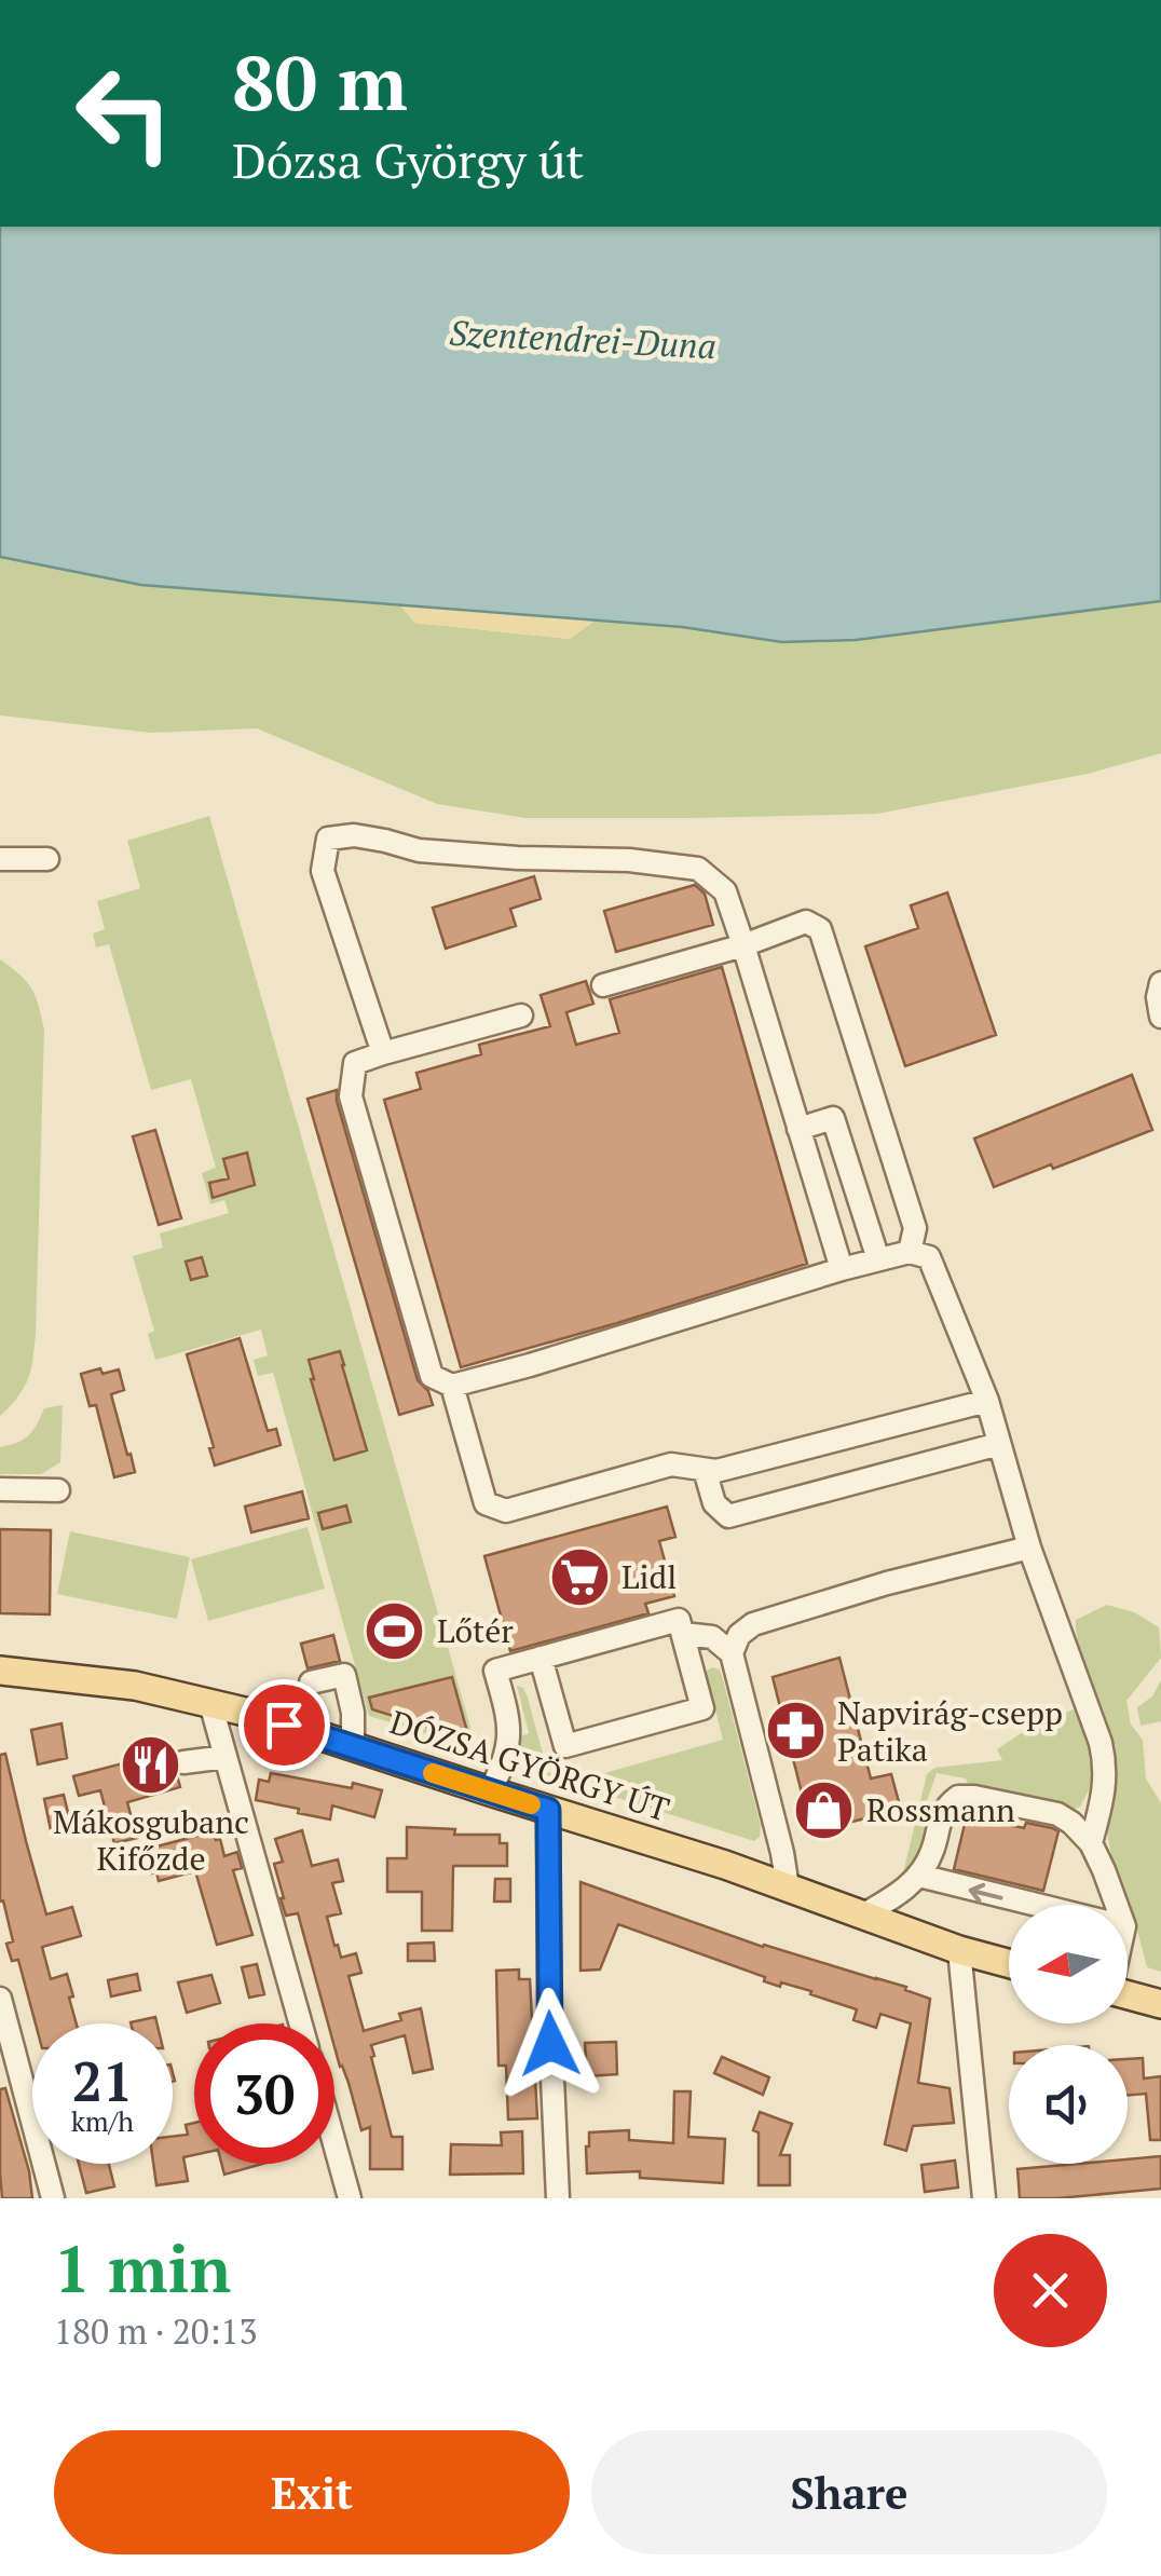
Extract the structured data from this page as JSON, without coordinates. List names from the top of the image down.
{
  "streets": {
    "main road": ["DÓZSA GYÖRGY ÚT"]
  },
  "water": ["Szentendrei-Duna"],
  "places": {
    "supermarket": ["Lidl"],
    "sports": ["Lőtér"],
    "pharmacy": ["Napvirág-csepp Patika"],
    "restaurant": ["Mákosgubanc Kifőzde"],
    "shop": ["Rossmann"]
  },
  "north": "left",
  "page": {
    "turn": ["80 m", "Dózsa György út"],
    "speed": "21 km/h",
    "limit": "30",
    "heading": ["1 min", "180 m · 20:13"],
    "buttons": ["Exit", "Share"]
  }
}
